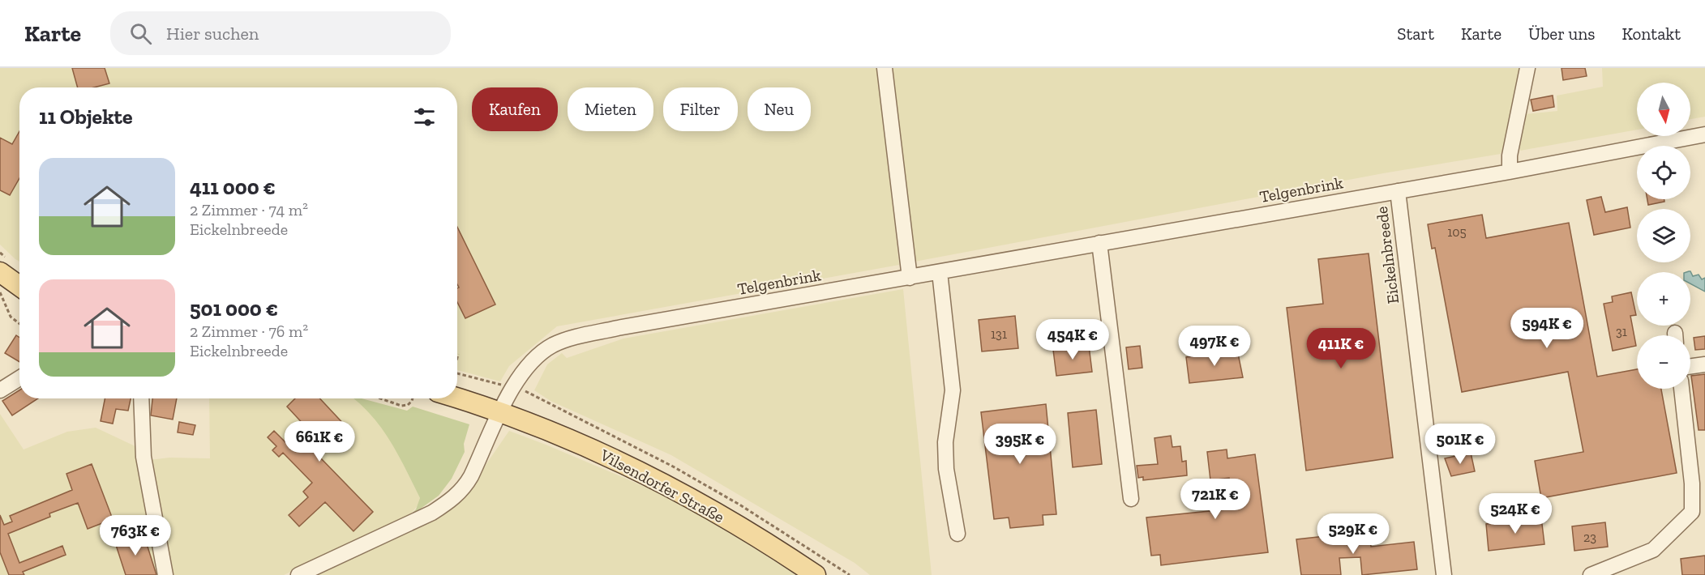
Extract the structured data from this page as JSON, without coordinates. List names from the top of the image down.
{
  "streets": {
    "main road": ["Vilsendorfer Straße"],
    "street": ["Telgenbrink", "Eickelnbreede"]
  },
  "crossings": [
    ["Telgenbrink", "Eickelnbreede"],
    ["Telgenbrink", "Vilsendorfer Straße"]
  ],
  "house_numbers": [
    "105",
    "31",
    "131",
    "23"
  ],
  "north": "bottom",
  "page": {
    "header": "Karte",
    "search": "Hier suchen",
    "nav": [
      "Start",
      "Karte",
      "Über uns",
      "Kontakt"
    ],
    "map_buttons": ["+", "−"],
    "chip": [
      "Kaufen",
      "Mieten",
      "Filter",
      "Neu"
    ],
    "heading": "11 Objekte",
    "list": [
      {
        "name": "411 000 €",
        "note": "2 Zimmer · 74 m² · Eickelnbreede"
      },
      {
        "name": "501 000 €",
        "note": "2 Zimmer · 76 m² · Eickelnbreede"
      }
    ],
    "price": [
      "594K €",
      "454K €",
      "497K €",
      "411K €",
      "661K €",
      "395K €",
      "501K €",
      "721K €",
      "524K €",
      "529K €",
      "763K €"
    ]
  }
}
